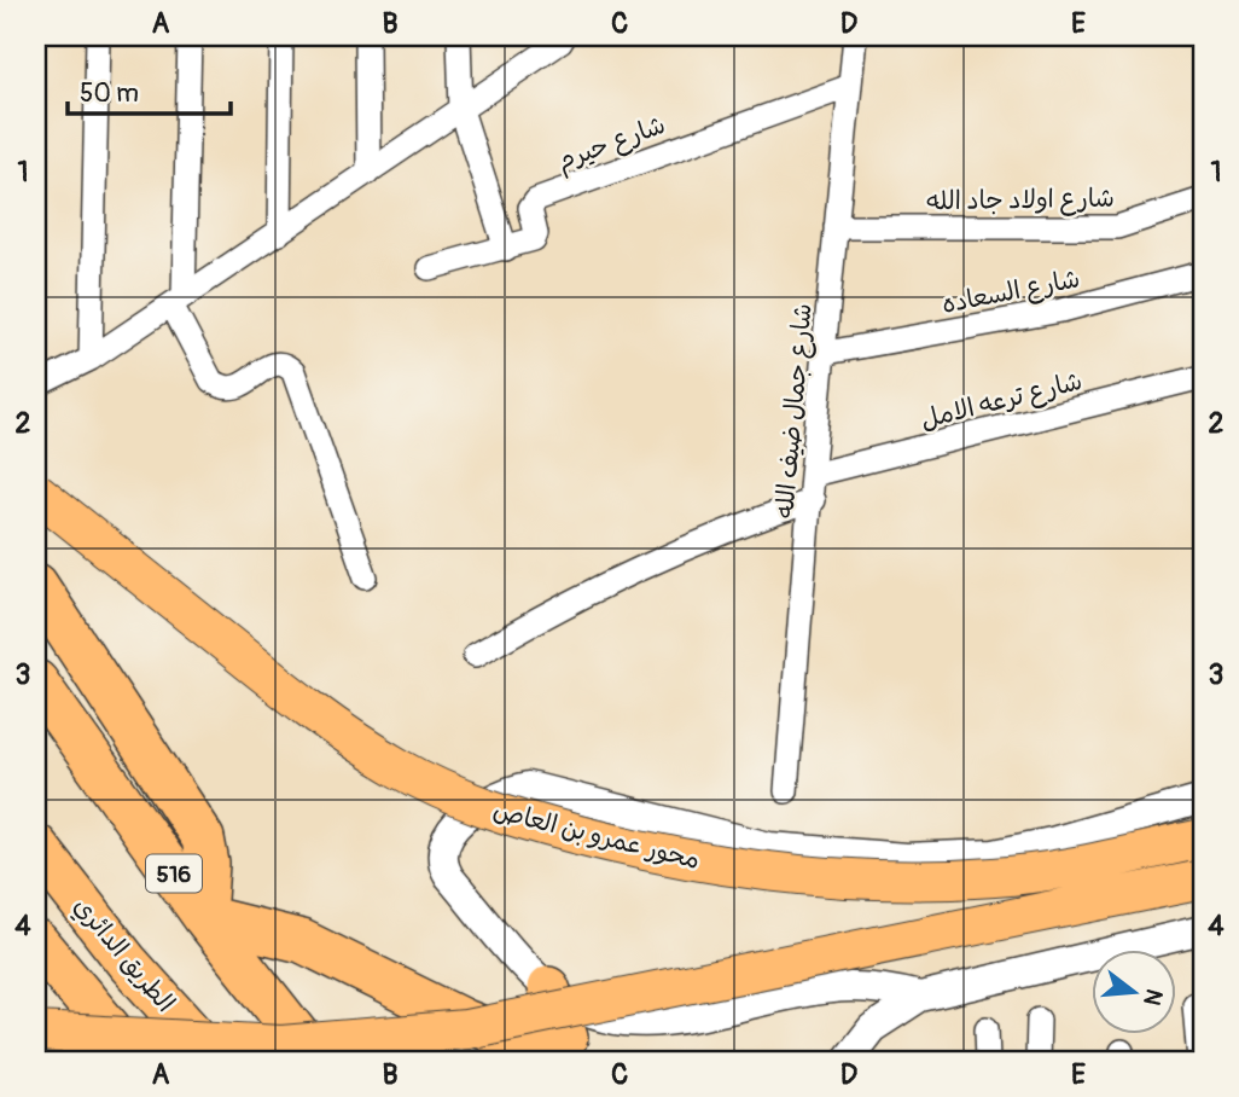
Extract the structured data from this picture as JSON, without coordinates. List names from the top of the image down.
{
  "streets": {
    "highway": ["516", "الطريق الدائري"],
    "main road": ["محور عمرو بن العاص"],
    "street": [
      "شارع حيرم",
      "شارع اولاد جاد الله",
      "شارع السعاده",
      "شارع ترعه الامل",
      "شارع جمال ضيف الله"
    ]
  },
  "crossings": [
    ["شارع حيرم", "شارع جمال ضيف الله"],
    ["شارع اولاد جاد الله", "شارع جمال ضيف الله"],
    ["شارع السعاده", "شارع جمال ضيف الله"],
    ["شارع ترعه الامل", "شارع جمال ضيف الله"]
  ],
  "scale_bar": "50 m",
  "north": "right",
  "grid": {
    "columns": [
      "A",
      "B",
      "C",
      "D",
      "E"
    ],
    "rows": [
      "1",
      "2",
      "3",
      "4"
    ]
  }
}
